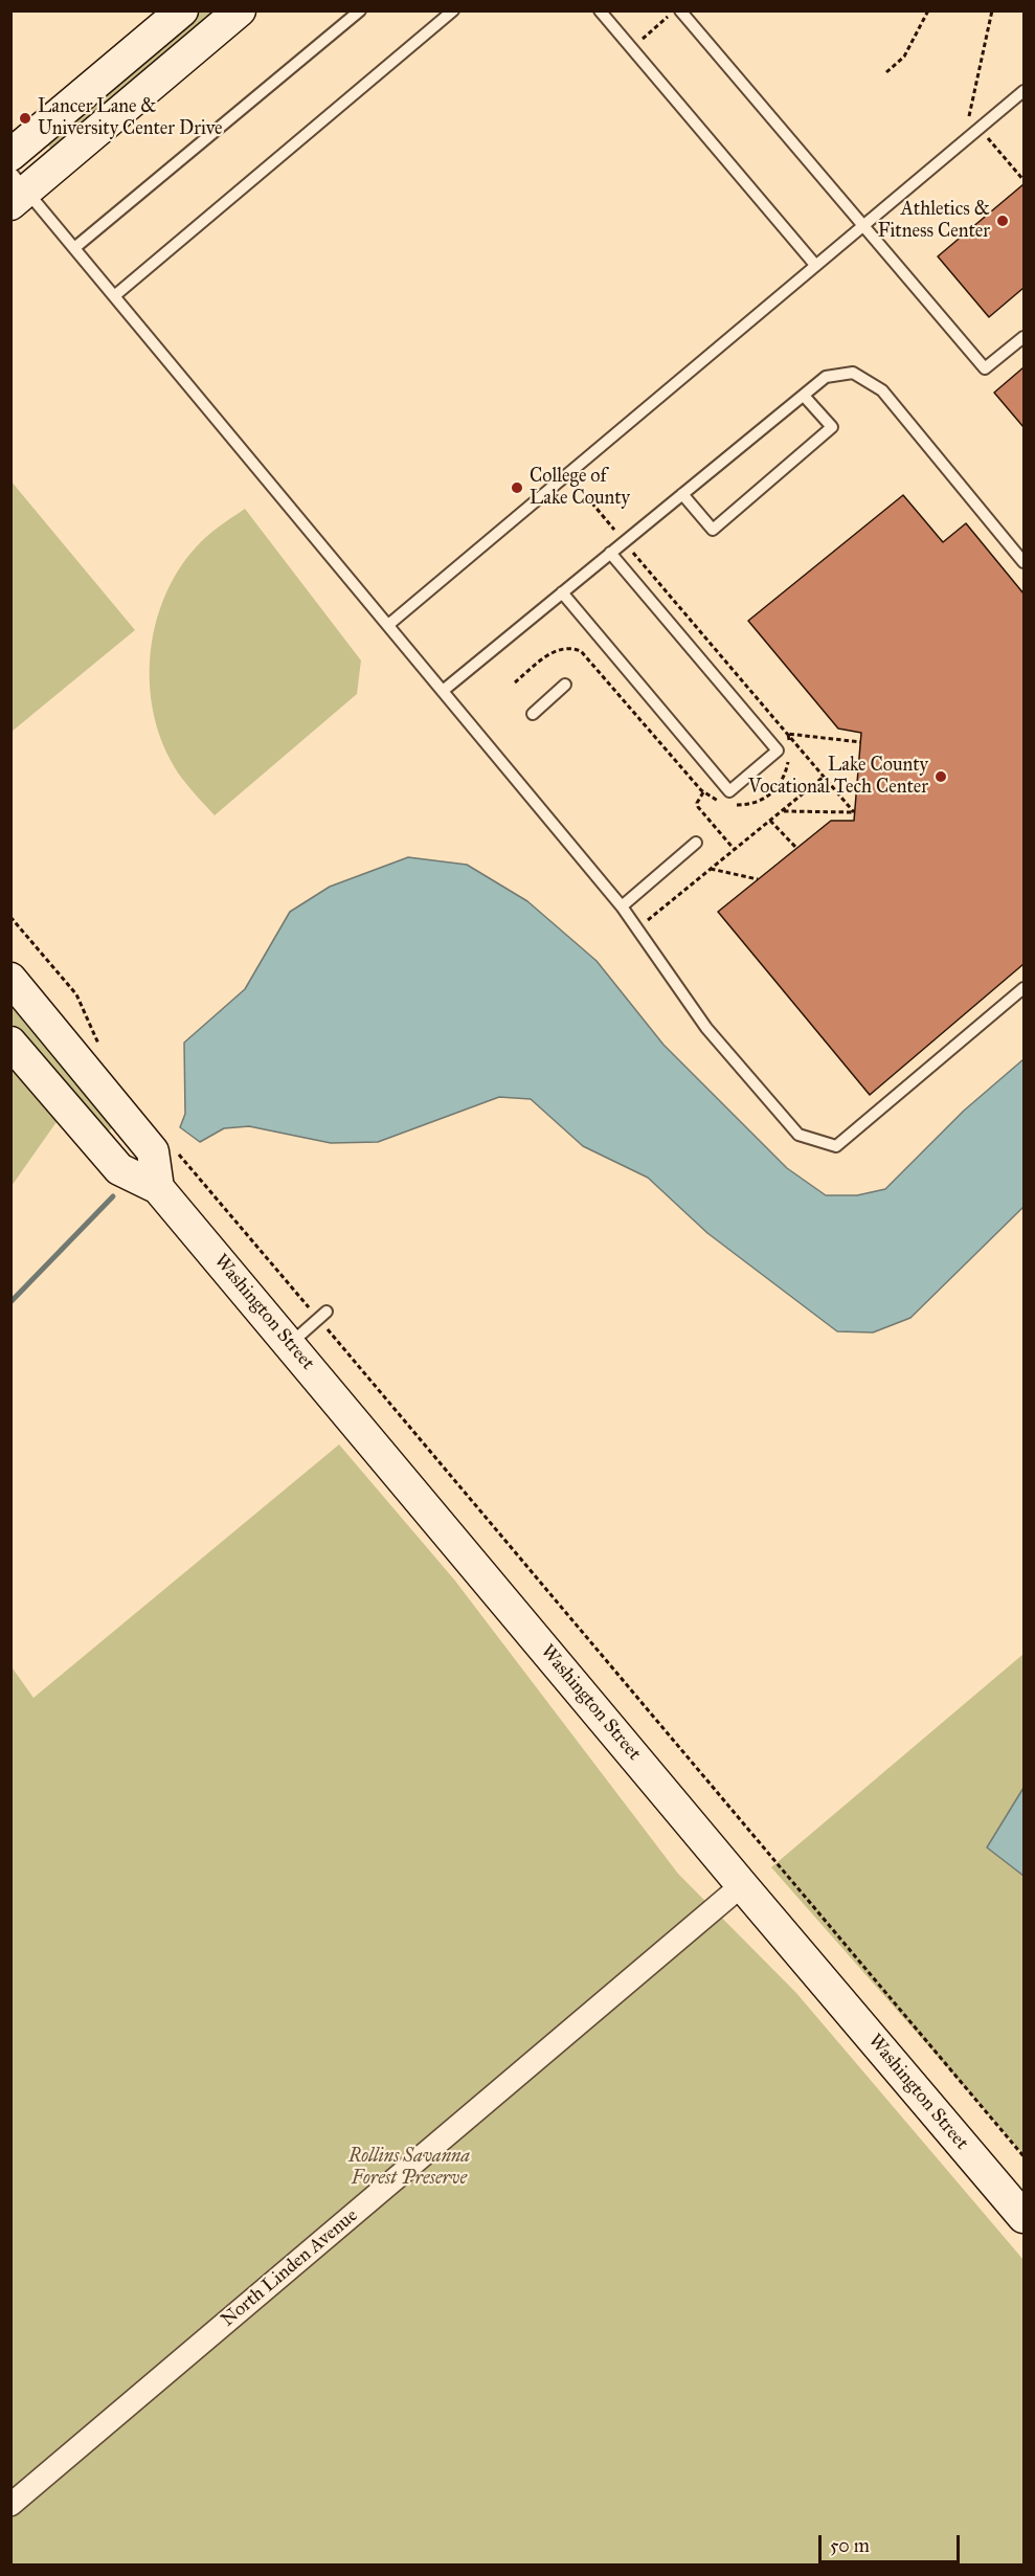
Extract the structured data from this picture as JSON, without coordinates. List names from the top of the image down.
{
  "streets": {
    "main road": ["Washington Street"],
    "street": ["North Linden Avenue"]
  },
  "crossings": [
    ["Washington Street", "North Linden Avenue"]
  ],
  "parks": ["Rollins Savanna Forest Preserve"],
  "places": [
    "Lancer Lane & University Center Drive",
    "Athletics & Fitness Center",
    "College of Lake County",
    "Lake County Vocational Tech Center"
  ],
  "scale_bar": "50 m"
}
